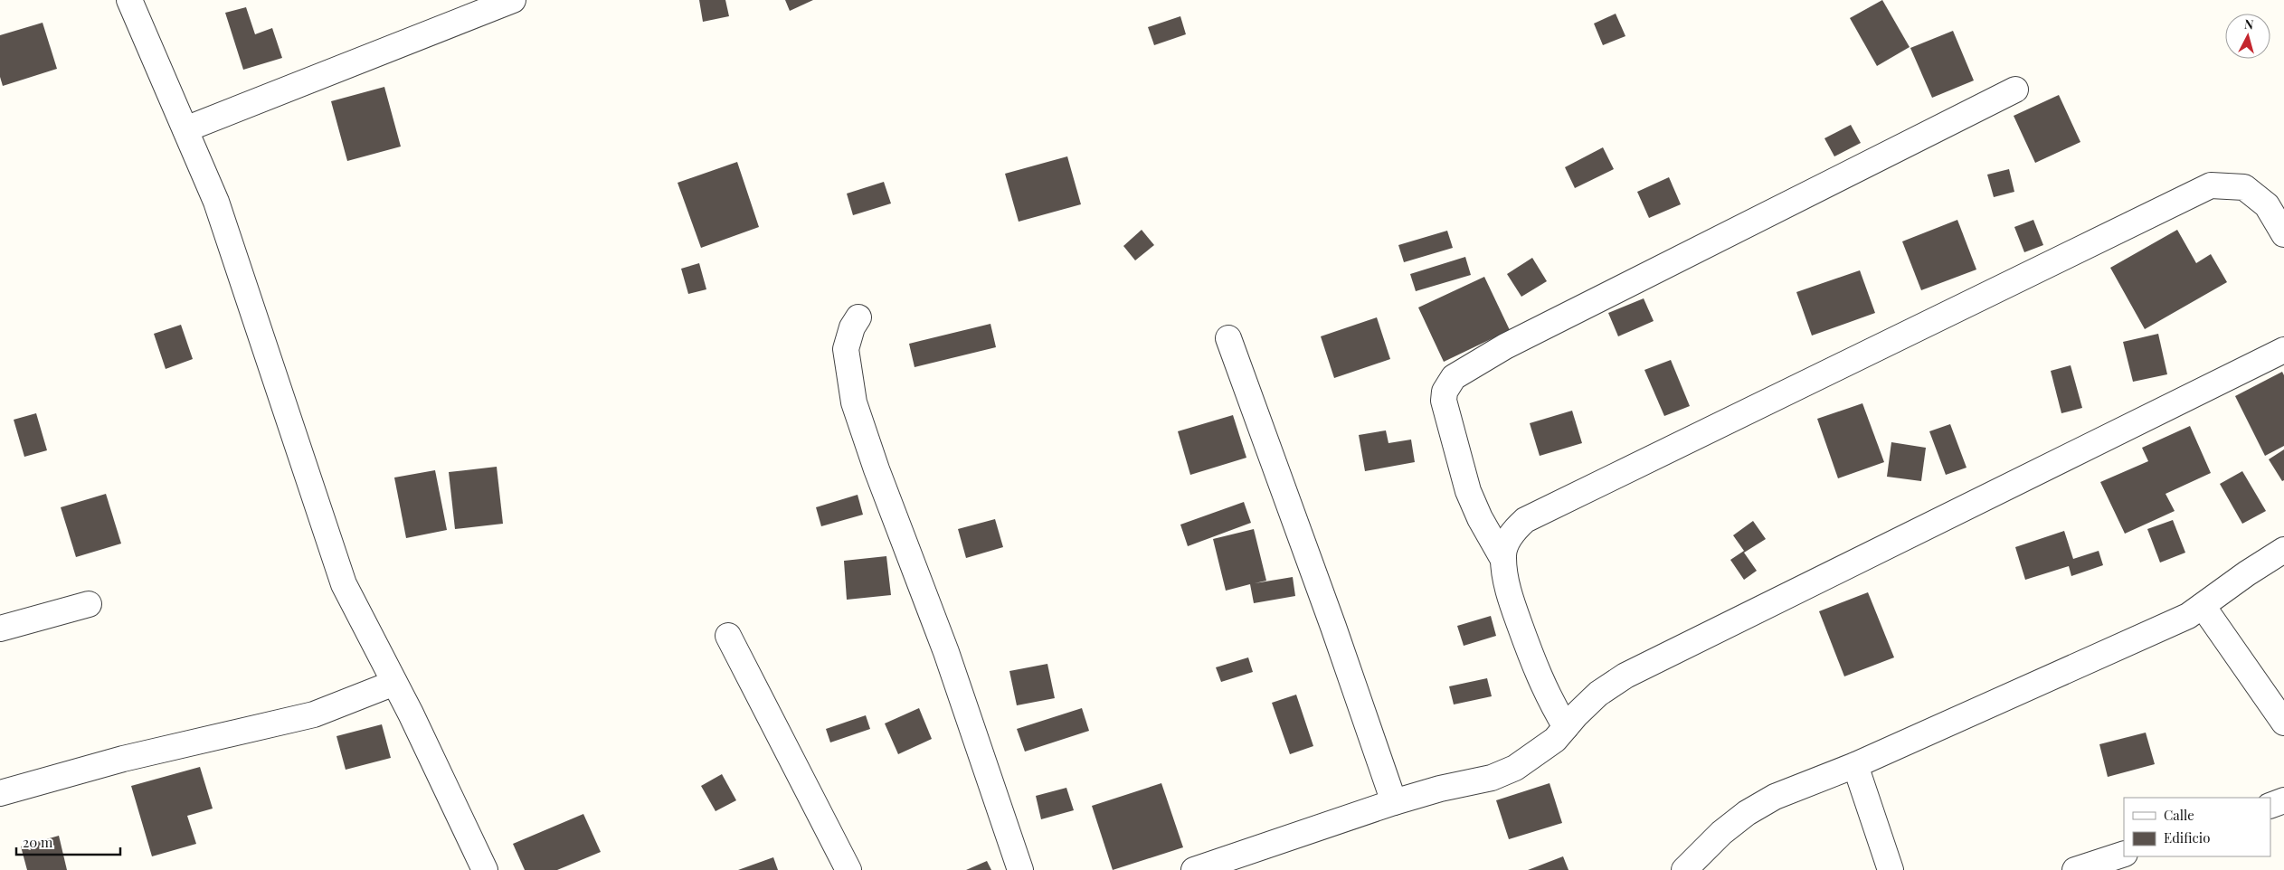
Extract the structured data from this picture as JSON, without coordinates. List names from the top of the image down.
{
  "legend": ["Calle", "Edificio"],
  "scale_bar": "20 m",
  "north": "top"
}
